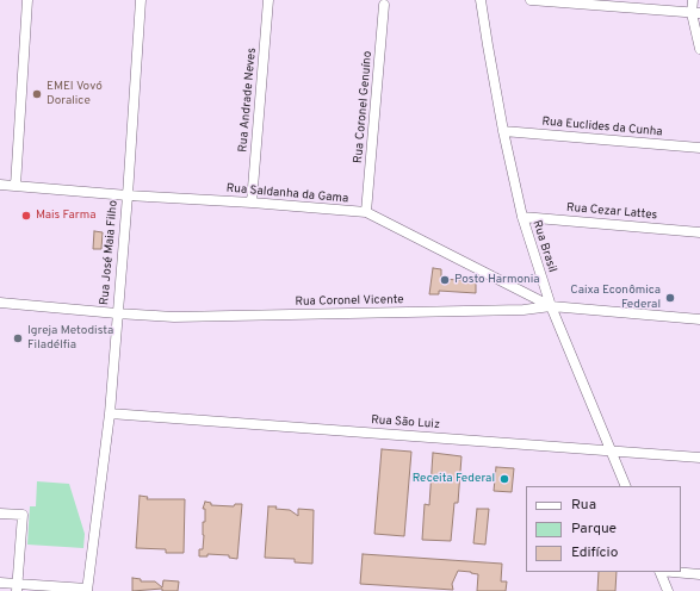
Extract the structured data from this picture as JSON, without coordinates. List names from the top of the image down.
{
  "streets": {
    "street": [
      "Rua Andrade Neves",
      "Rua Coronel Genuíno",
      "Rua Euclides da Cunha",
      "Rua Saldanha da Gama",
      "Rua Cezar Lattes",
      "Rua Brasil",
      "Rua José Maia Filho",
      "Rua Coronel Vicente",
      "Rua São Luiz"
    ]
  },
  "crossings": [
    ["Rua Andrade Neves", "Rua Saldanha da Gama"],
    ["Rua Coronel Genuíno", "Rua Saldanha da Gama"],
    ["Rua Euclides da Cunha", "Rua Brasil"],
    ["Rua Saldanha da Gama", "Rua Brasil"],
    ["Rua Saldanha da Gama", "Rua José Maia Filho"],
    ["Rua Saldanha da Gama", "Rua Coronel Vicente"],
    ["Rua Cezar Lattes", "Rua Brasil"],
    ["Rua Brasil", "Rua Coronel Vicente"],
    ["Rua Brasil", "Rua São Luiz"],
    ["Rua José Maia Filho", "Rua Coronel Vicente"],
    ["Rua José Maia Filho", "Rua São Luiz"]
  ],
  "places": [
    "EMEI Vovó Doralice",
    "Mais Farma",
    "Posto Harmonia",
    "Caixa Econômica Federal",
    "Igreja Metodista Filadélfia",
    "Receita Federal"
  ],
  "legend": ["Rua", "Parque", "Edifício"]
}
